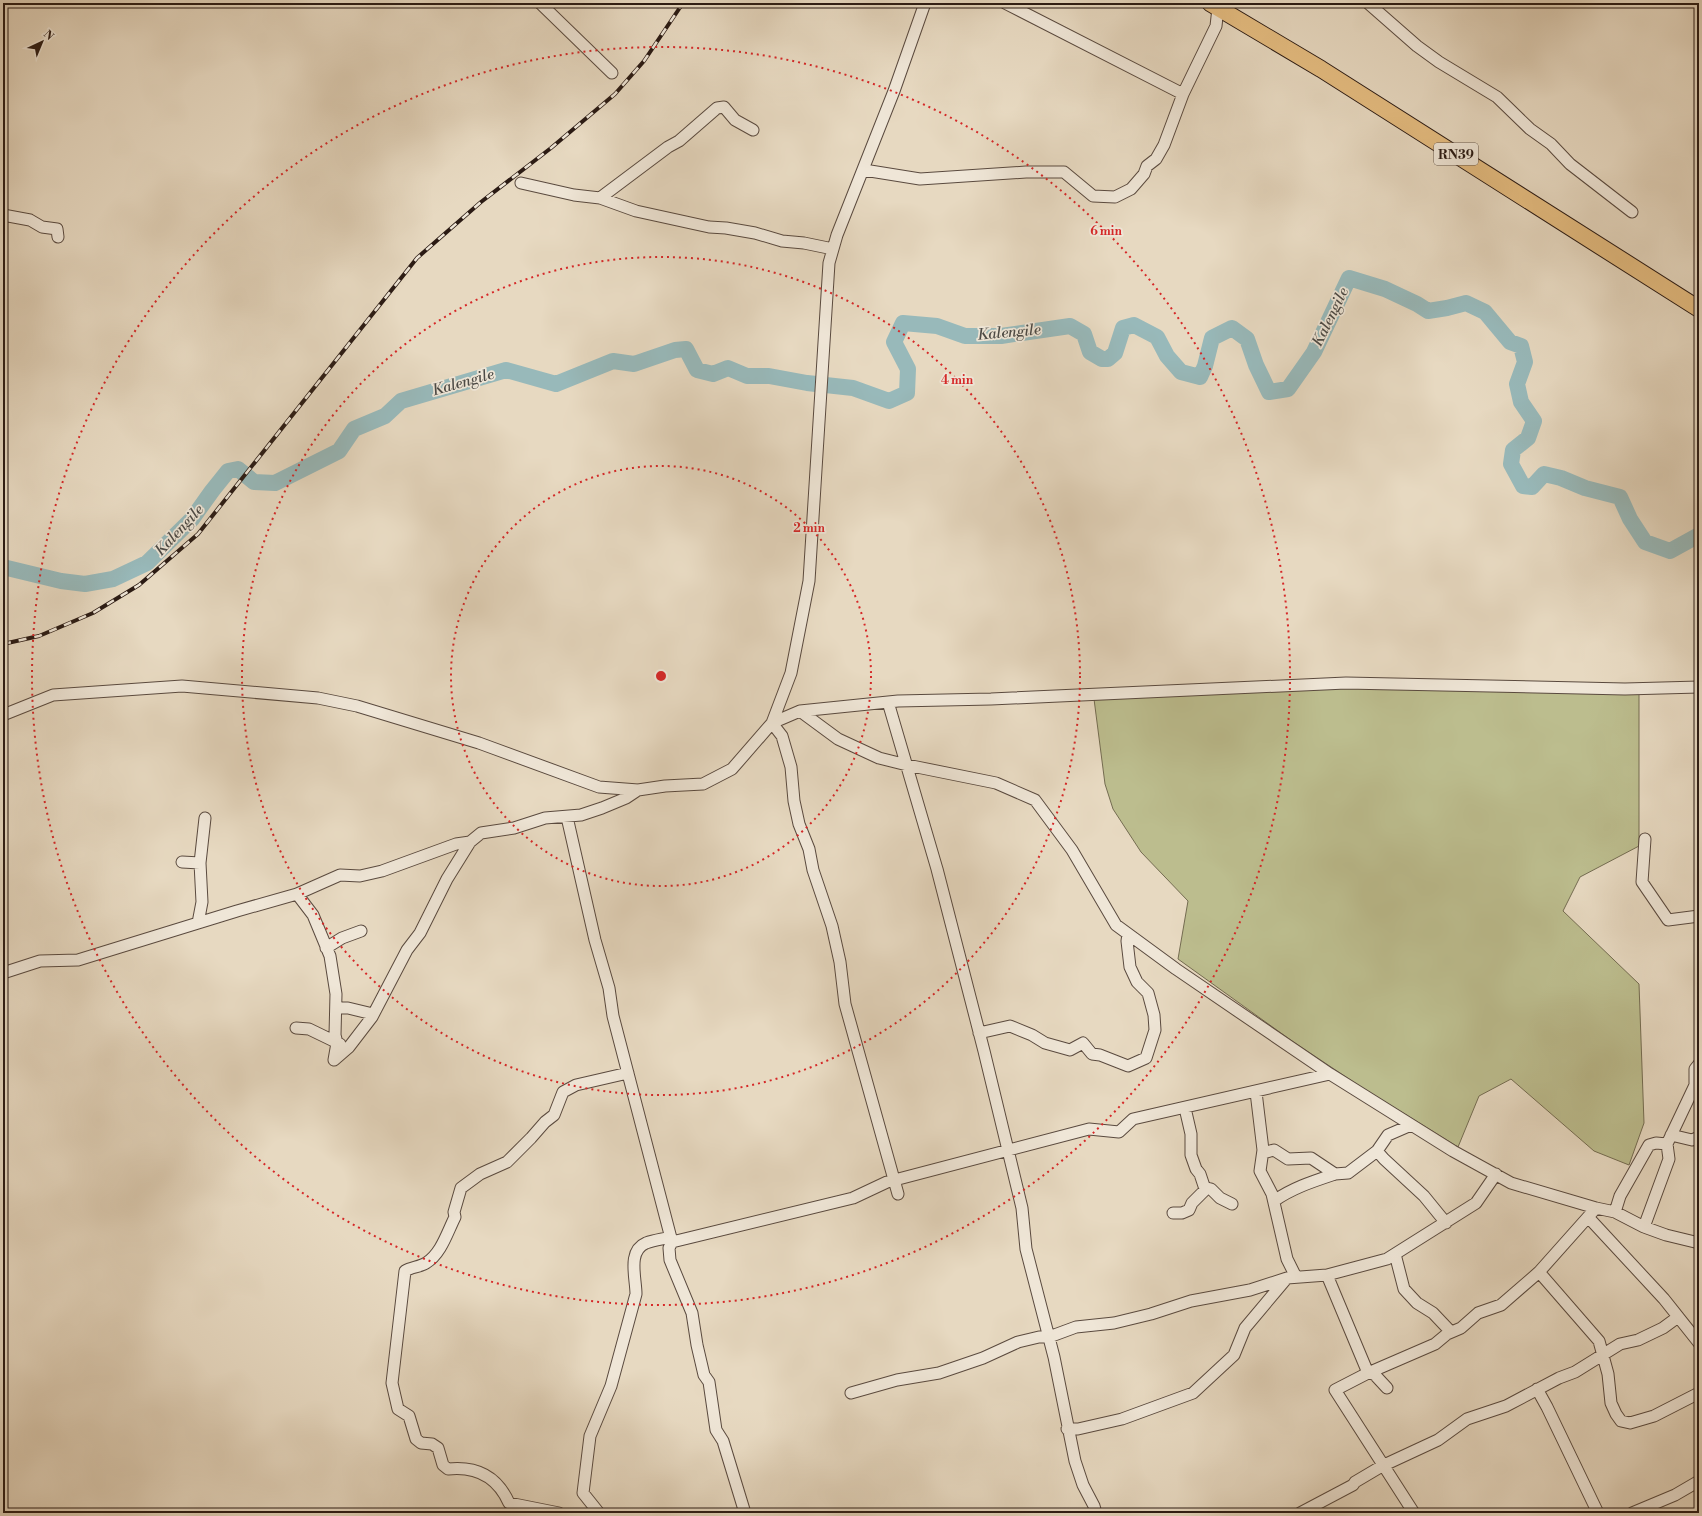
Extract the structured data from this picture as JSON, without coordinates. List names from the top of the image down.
{
  "streets": {
    "highway": ["RN39"]
  },
  "water": ["Kalengile"],
  "north": "top right",
  "rings": ["6 min", "4 min", "2 min"]
}
